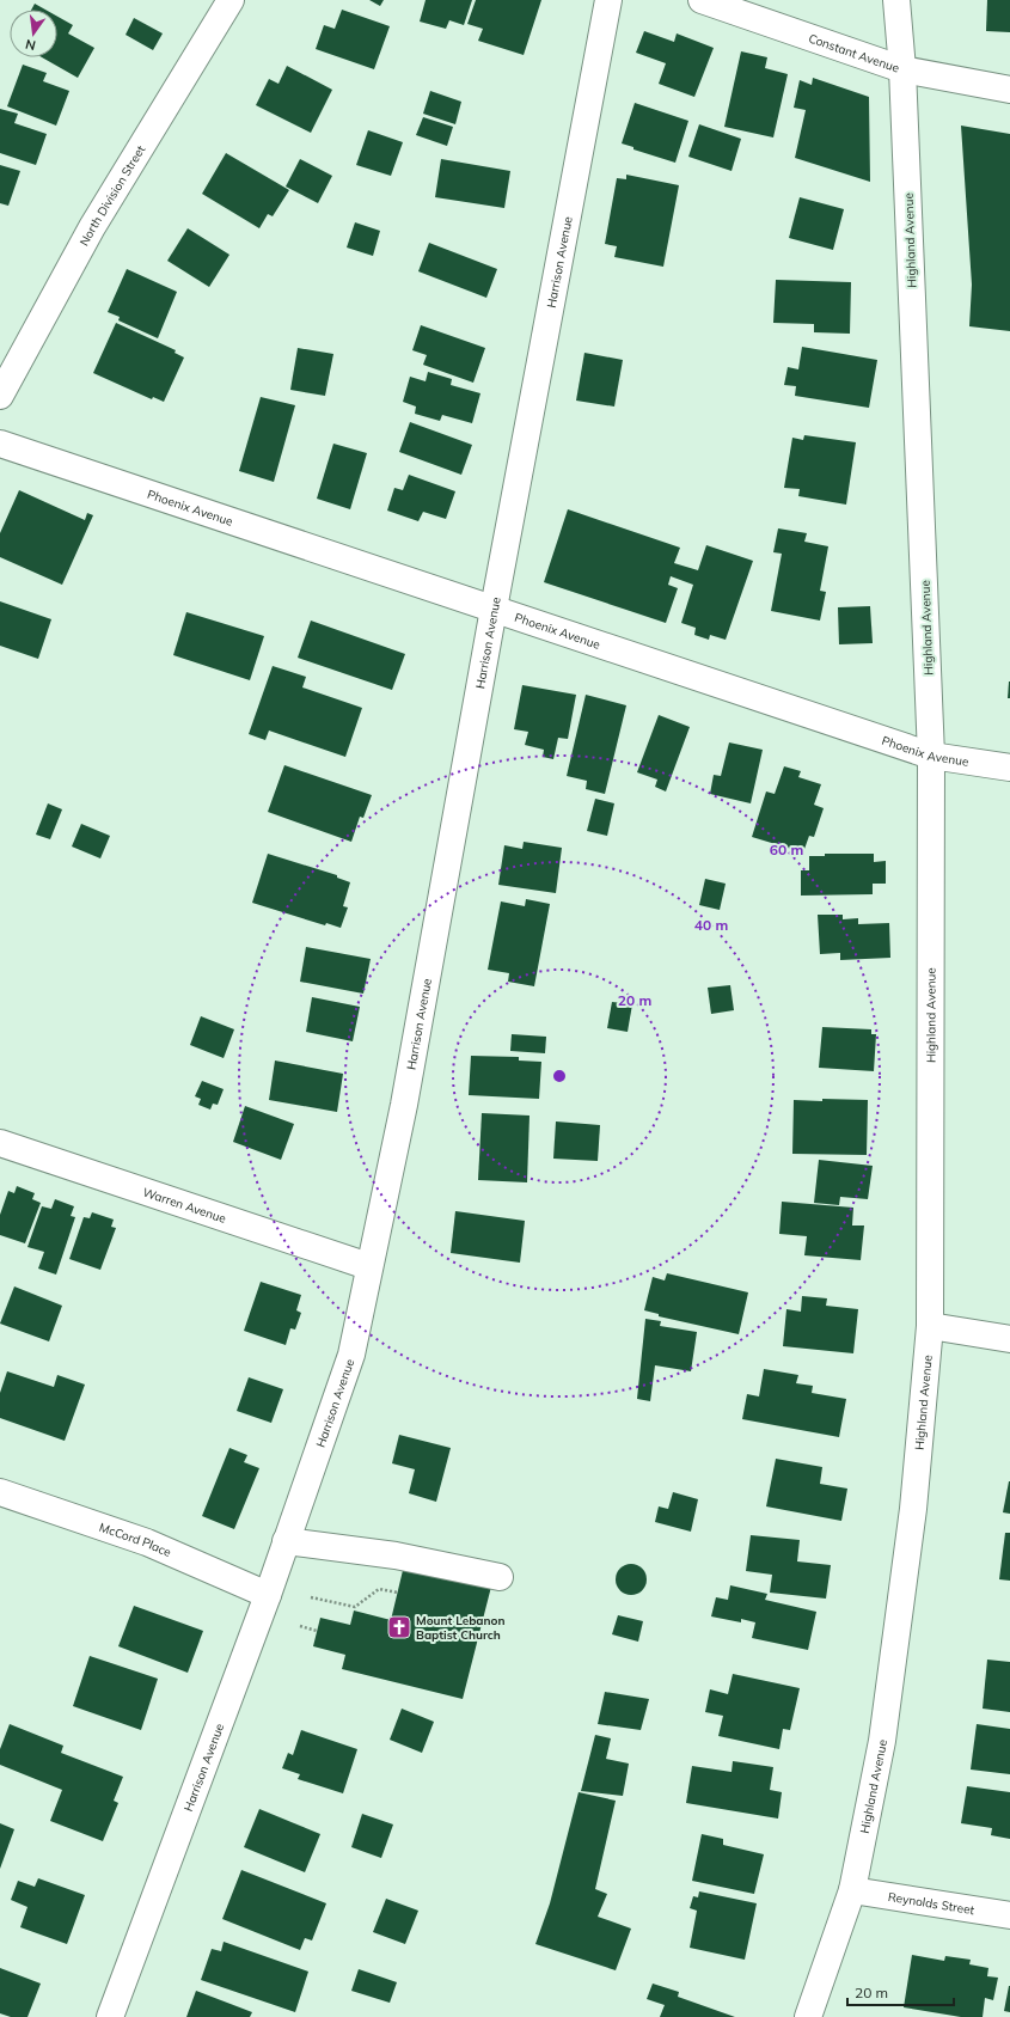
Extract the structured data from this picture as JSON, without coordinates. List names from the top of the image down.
{
  "streets": {
    "street": [
      "Constant Avenue",
      "North Division Street",
      "Highland Avenue",
      "Harrison Avenue",
      "Phoenix Avenue",
      "Warren Avenue",
      "McCord Place",
      "Reynolds Street"
    ]
  },
  "crossings": [
    ["Constant Avenue", "Highland Avenue"],
    ["Highland Avenue", "Phoenix Avenue"],
    ["Highland Avenue", "Reynolds Street"],
    ["Harrison Avenue", "Phoenix Avenue"],
    ["Harrison Avenue", "Warren Avenue"],
    ["Harrison Avenue", "McCord Place"]
  ],
  "places": {
    "church": ["Mount Lebanon Baptist Church"]
  },
  "scale_bar": "20 m",
  "north": "bottom",
  "rings": ["60 m", "40 m", "20 m"]
}
